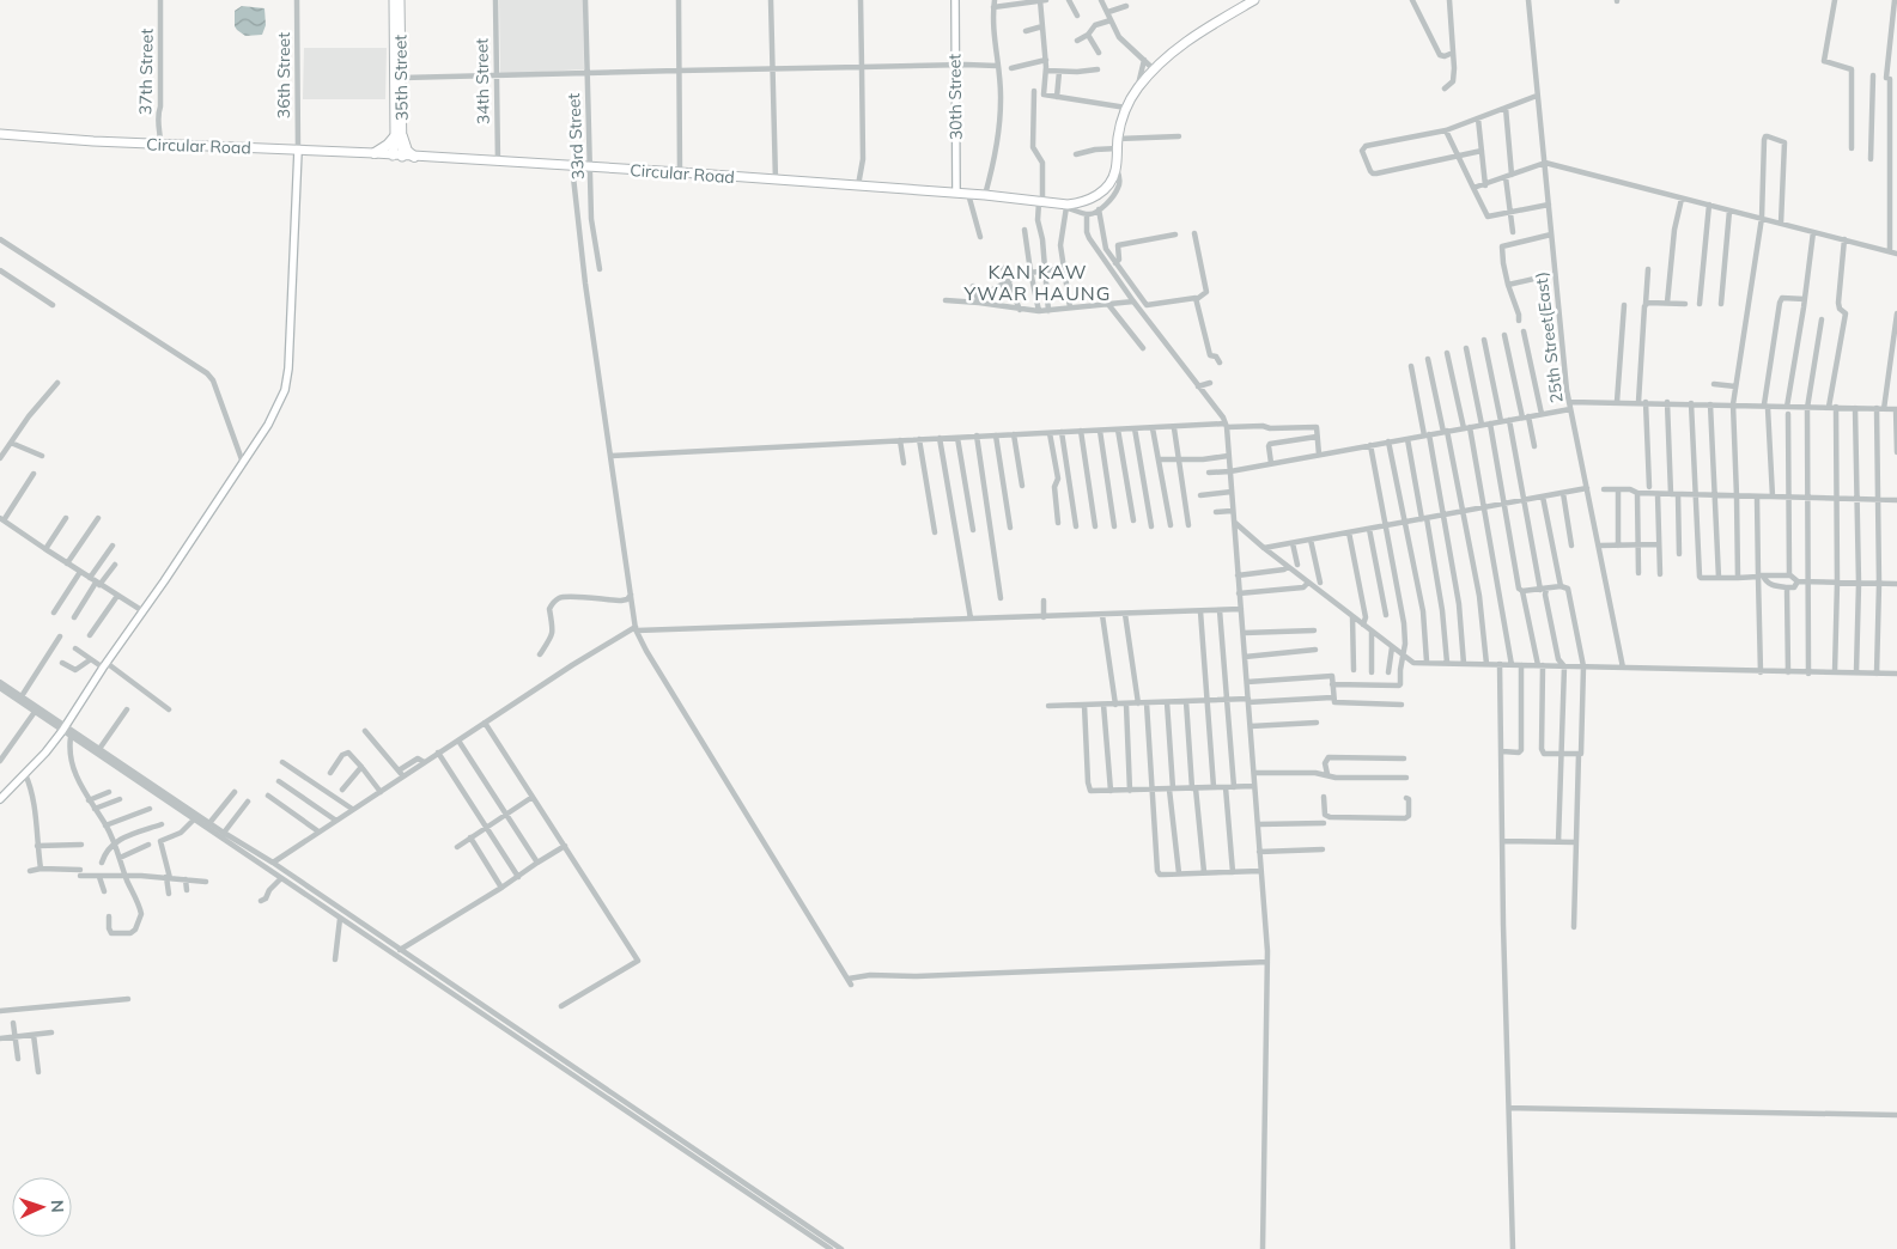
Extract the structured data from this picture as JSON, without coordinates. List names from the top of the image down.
{
  "streets": {
    "main road": ["35th Street", "Circular Road"],
    "street": [
      "37th Street",
      "36th Street",
      "34th Street",
      "30th Street",
      "33rd Street",
      "25th Street(East)"
    ]
  },
  "crossings": [
    ["37th Street", "Circular Road"],
    ["36th Street", "Circular Road"],
    ["35th Street", "Circular Road"],
    ["34th Street", "Circular Road"],
    ["30th Street", "Circular Road"],
    ["33rd Street", "Circular Road"]
  ],
  "districts": ["KAN KAW YWAR HAUNG"],
  "north": "right"
}
